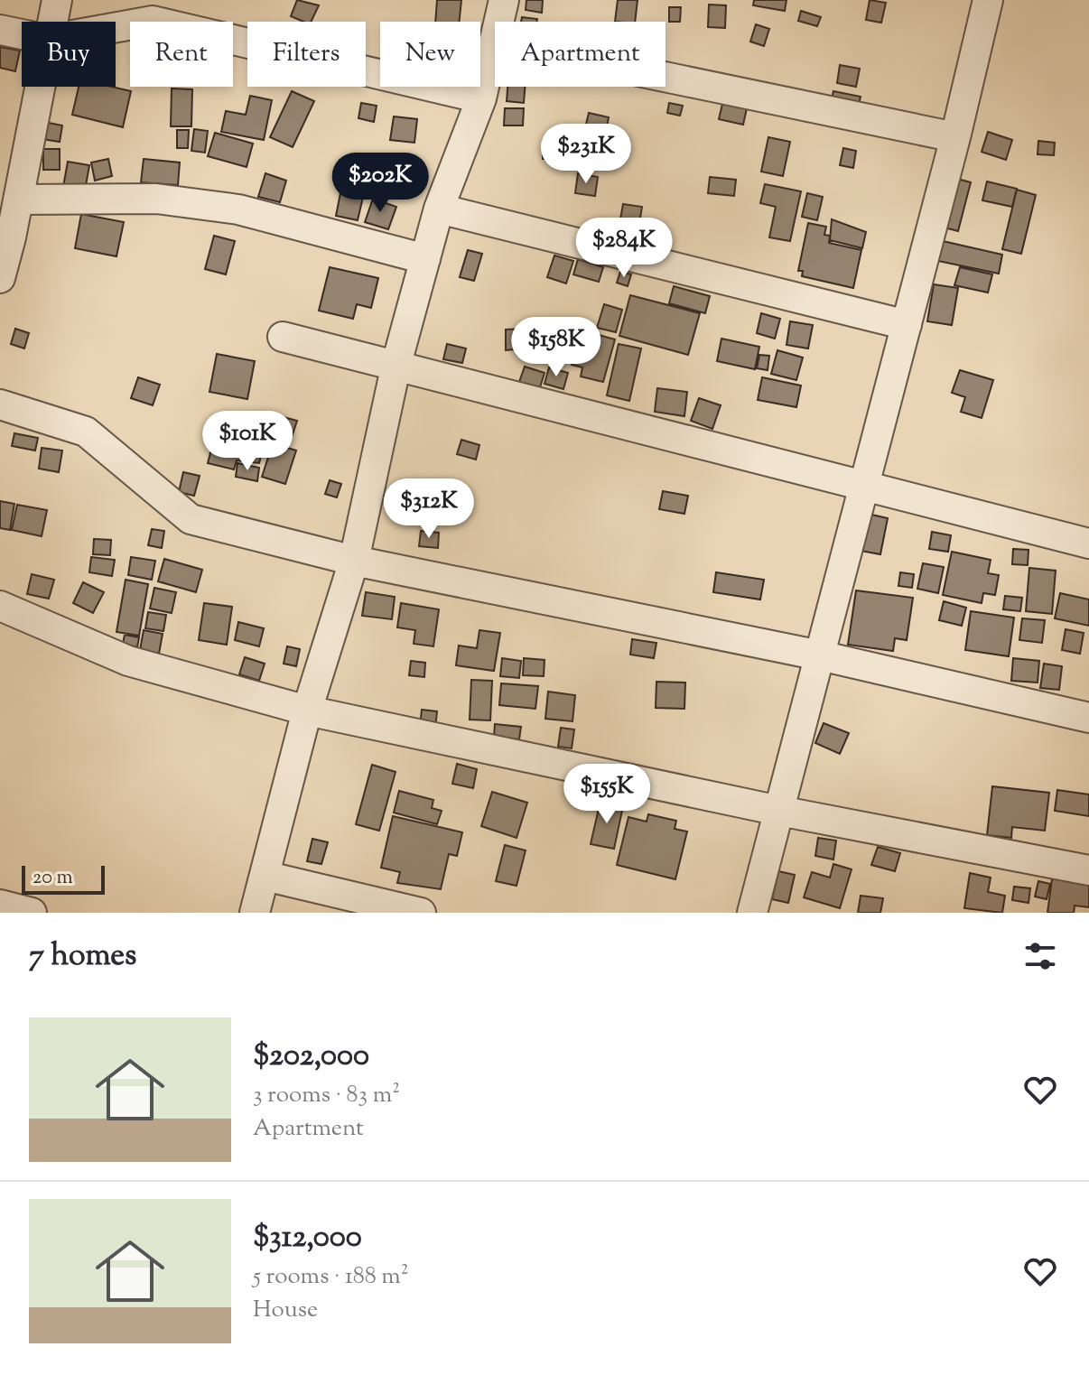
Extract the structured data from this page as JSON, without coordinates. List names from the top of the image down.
{
  "scale_bar": "20 m",
  "page": {
    "chip": [
      "Buy",
      "Rent",
      "Filters",
      "New",
      "Apartment"
    ],
    "price": [
      "$231K",
      "$202K",
      "$284K",
      "$158K",
      "$101K",
      "$312K",
      "$155K"
    ],
    "scale": "20 m",
    "heading": "7 homes",
    "list": [
      {
        "name": "$202,000",
        "note": "3 rooms · 83 m² · Apartment"
      },
      {
        "name": "$312,000",
        "note": "5 rooms · 188 m² · House"
      }
    ]
  }
}
